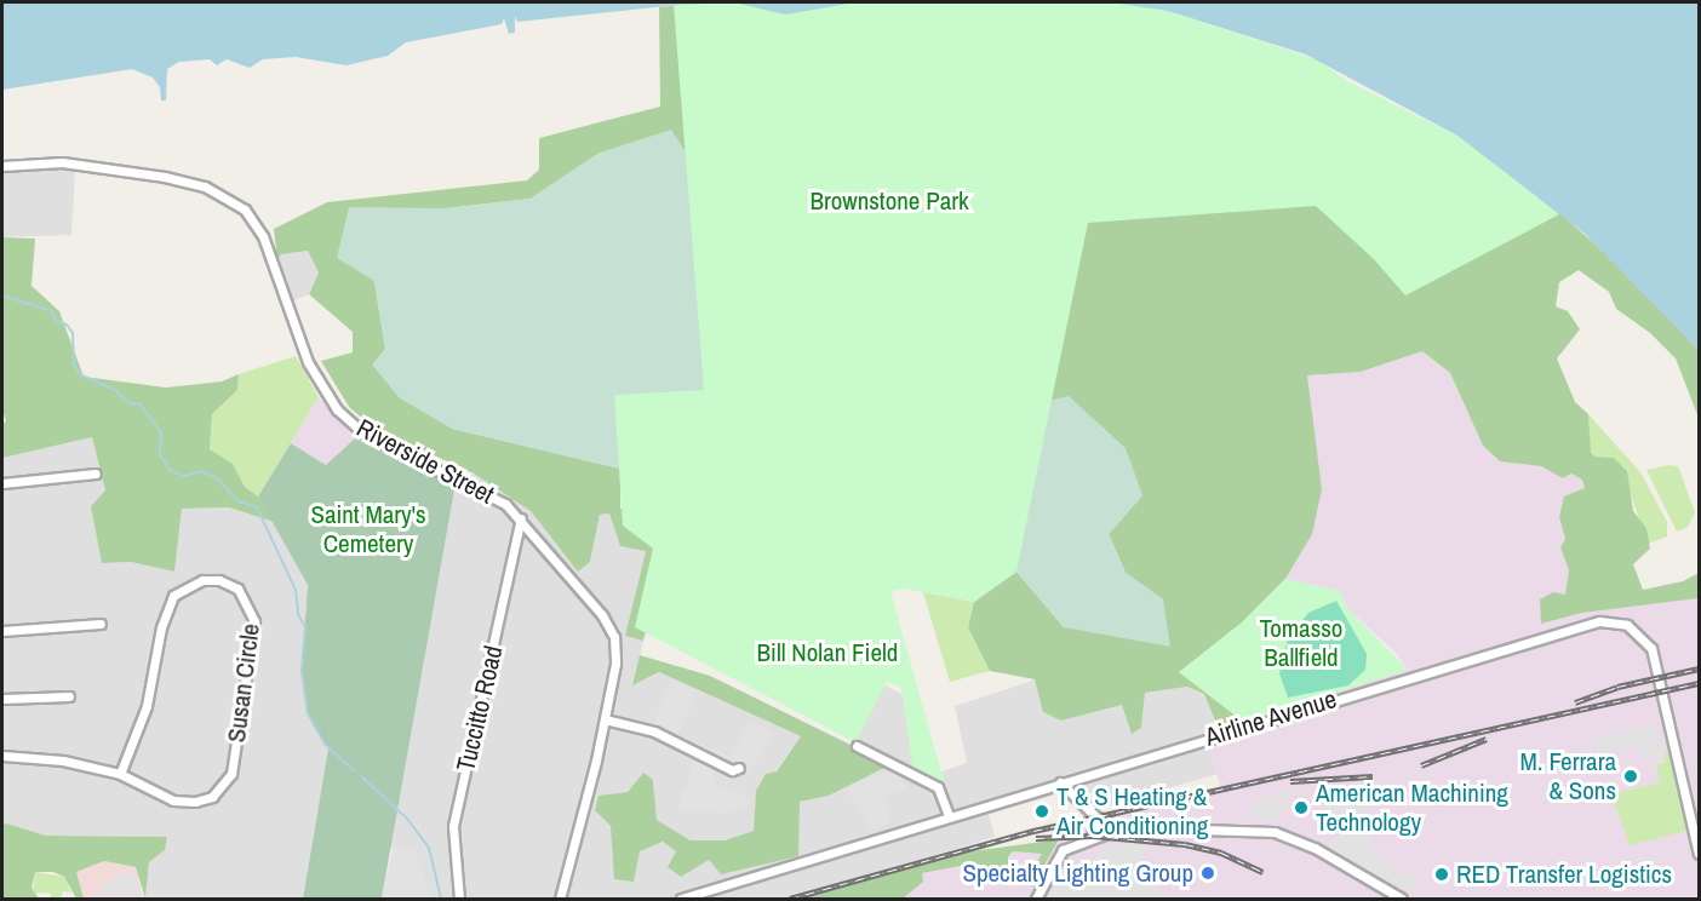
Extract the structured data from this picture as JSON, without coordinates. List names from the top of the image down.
{
  "streets": {
    "street": [
      "Riverside Street",
      "Susan Circle",
      "Tuccitto Road",
      "Airline Avenue"
    ]
  },
  "crossings": [
    ["Riverside Street", "Tuccitto Road"]
  ],
  "parks": [
    "Brownstone Park",
    "Saint Mary's Cemetery",
    "Tomasso Ballfield",
    "Bill Nolan Field"
  ],
  "places": [
    "M. Ferrara & Sons",
    "American Machining Technology",
    "T & S Heating & Air Conditioning",
    "Specialty Lighting Group",
    "RED Transfer Logistics"
  ]
}
